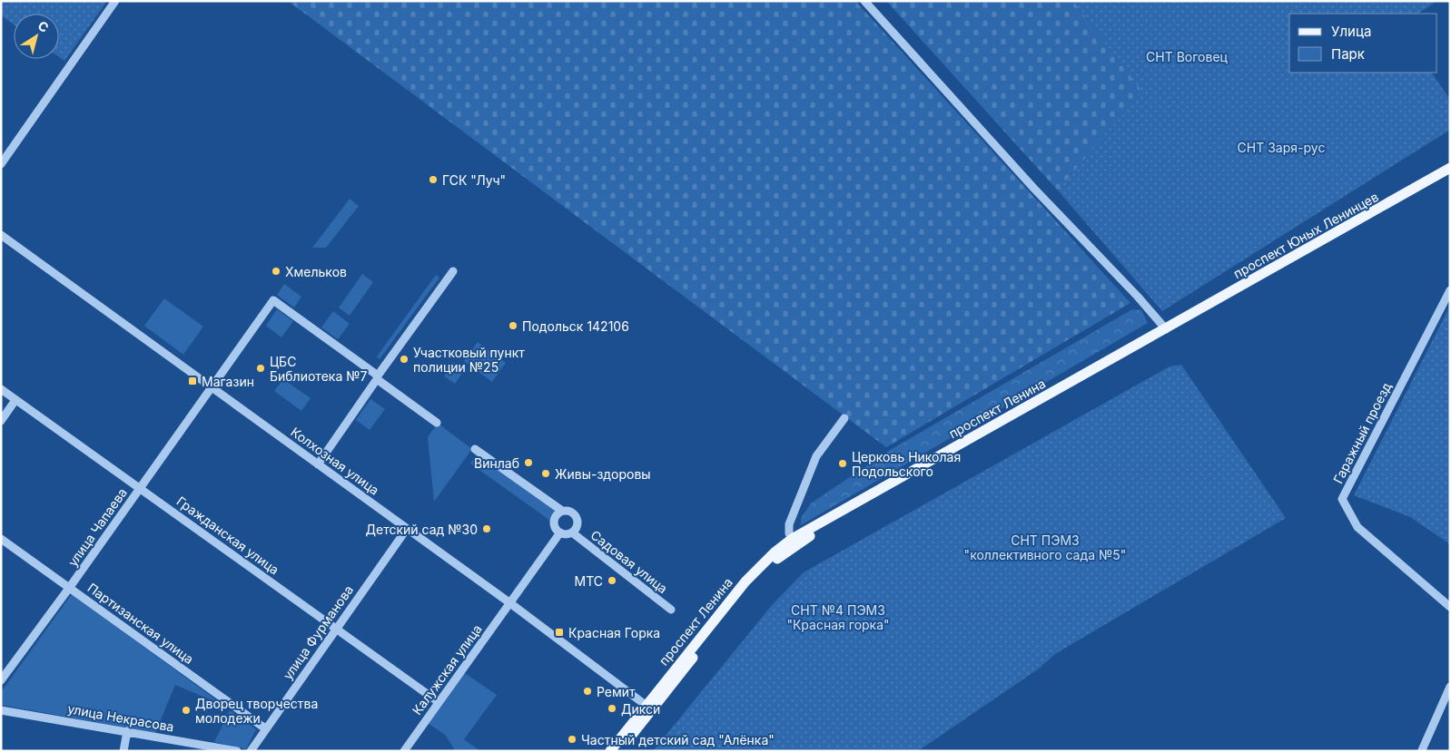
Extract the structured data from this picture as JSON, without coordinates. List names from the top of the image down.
{
  "streets": {
    "main road": ["проспект Юных Ленинцев", "проспект Ленина"],
    "street": [
      "Гаражный проезд",
      "Колхозная улица",
      "улица Чапаева",
      "Гражданская улица",
      "Садовая улица",
      "Партизанская улица",
      "улица Фурманова",
      "Калужская улица",
      "улица Некрасова"
    ]
  },
  "crossings": [
    ["проспект Юных Ленинцев", "проспект Ленина"],
    ["проспект Ленина", "Колхозная улица"],
    ["Колхозная улица", "улица Чапаева"],
    ["Колхозная улица", "улица Фурманова"],
    ["Колхозная улица", "Калужская улица"],
    ["улица Чапаева", "Гражданская улица"],
    ["улица Чапаева", "Партизанская улица"],
    ["Гражданская улица", "улица Фурманова"],
    ["Гражданская улица", "Калужская улица"],
    ["Садовая улица", "Калужская улица"],
    ["Партизанская улица", "улица Фурманова"]
  ],
  "parks": [
    "СНТ Воговец",
    "СНТ Заря-рус",
    "СНТ ПЭМЗ \"коллективного сада №5\"",
    "СНТ №4 ПЭМЗ \"Красная горка\""
  ],
  "places": {
    "other": [
      "ГСК \"Луч\"",
      "Хмельков",
      "Подольск 142106",
      "Участковый пункт полиции №25",
      "ЦБС Библиотека №7",
      "Винлаб",
      "Церковь Николая Подольского",
      "Живы-здоровы",
      "Детский сад №30",
      "МТС",
      "Ремит",
      "Дикси",
      "Дворец творчества молодежи",
      "Частный детский сад \"Алёнка\""
    ],
    "transit": ["Магазин", "Красная Горка"]
  },
  "legend": ["Улица", "Парк"],
  "north": "top right"
}
